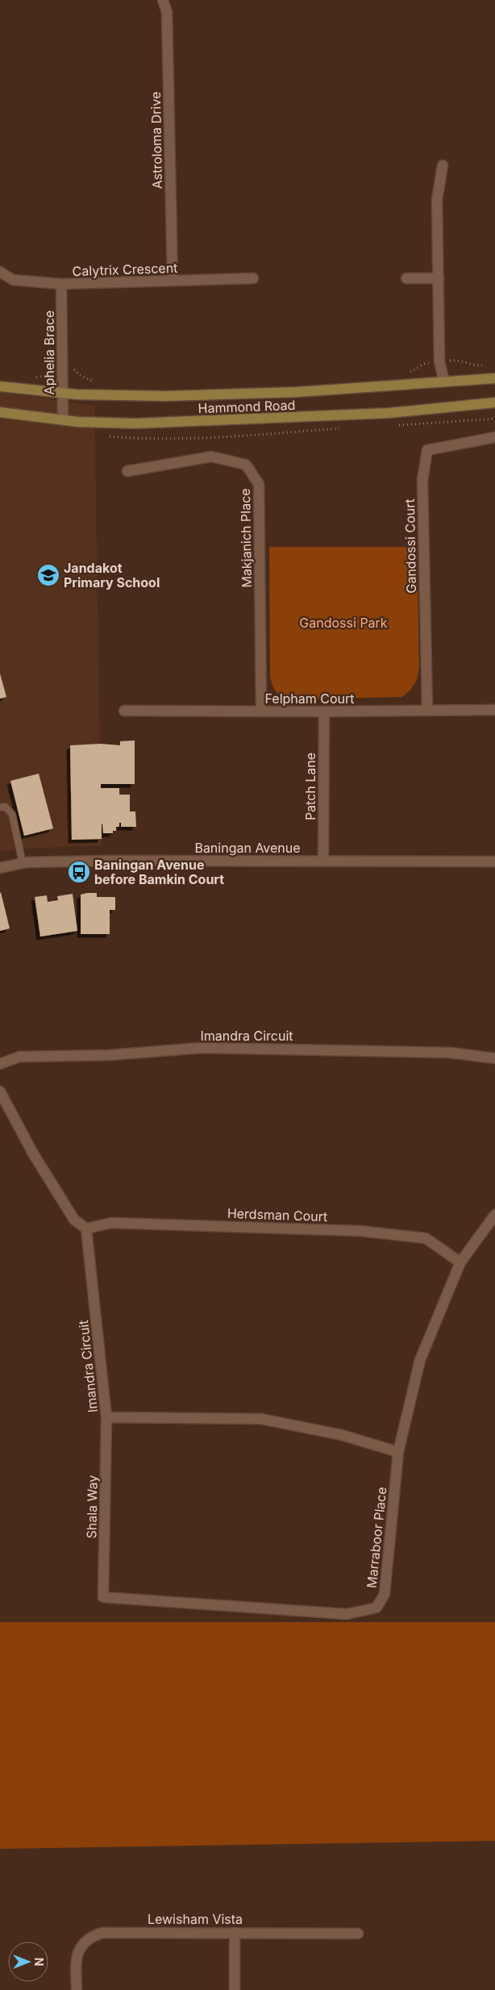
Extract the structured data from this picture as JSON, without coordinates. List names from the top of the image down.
{
  "streets": {
    "main road": ["Hammond Road"],
    "street": [
      "Astroloma Drive",
      "Calytrix Crescent",
      "Aphelia Brace",
      "Makjanich Place",
      "Gandossi Court",
      "Felpham Court",
      "Patch Lane",
      "Baningan Avenue",
      "Imandra Circuit",
      "Herdsman Court",
      "Shala Way",
      "Marraboor Place",
      "Lewisham Vista"
    ]
  },
  "crossings": [
    ["Astroloma Drive", "Calytrix Crescent"],
    ["Calytrix Crescent", "Aphelia Brace"],
    ["Aphelia Brace", "Hammond Road"],
    ["Makjanich Place", "Felpham Court"],
    ["Gandossi Court", "Felpham Court"],
    ["Felpham Court", "Patch Lane"],
    ["Patch Lane", "Baningan Avenue"],
    ["Imandra Circuit", "Herdsman Court"],
    ["Imandra Circuit", "Shala Way"],
    ["Imandra Circuit", "Marraboor Place"],
    ["Herdsman Court", "Marraboor Place"],
    ["Shala Way", "Marraboor Place"]
  ],
  "parks": ["Gandossi Park"],
  "places": {
    "school or university": ["Jandakot Primary School"],
    "bus stop": ["Baningan Avenue before Bamkin Court"]
  },
  "north": "right"
}
